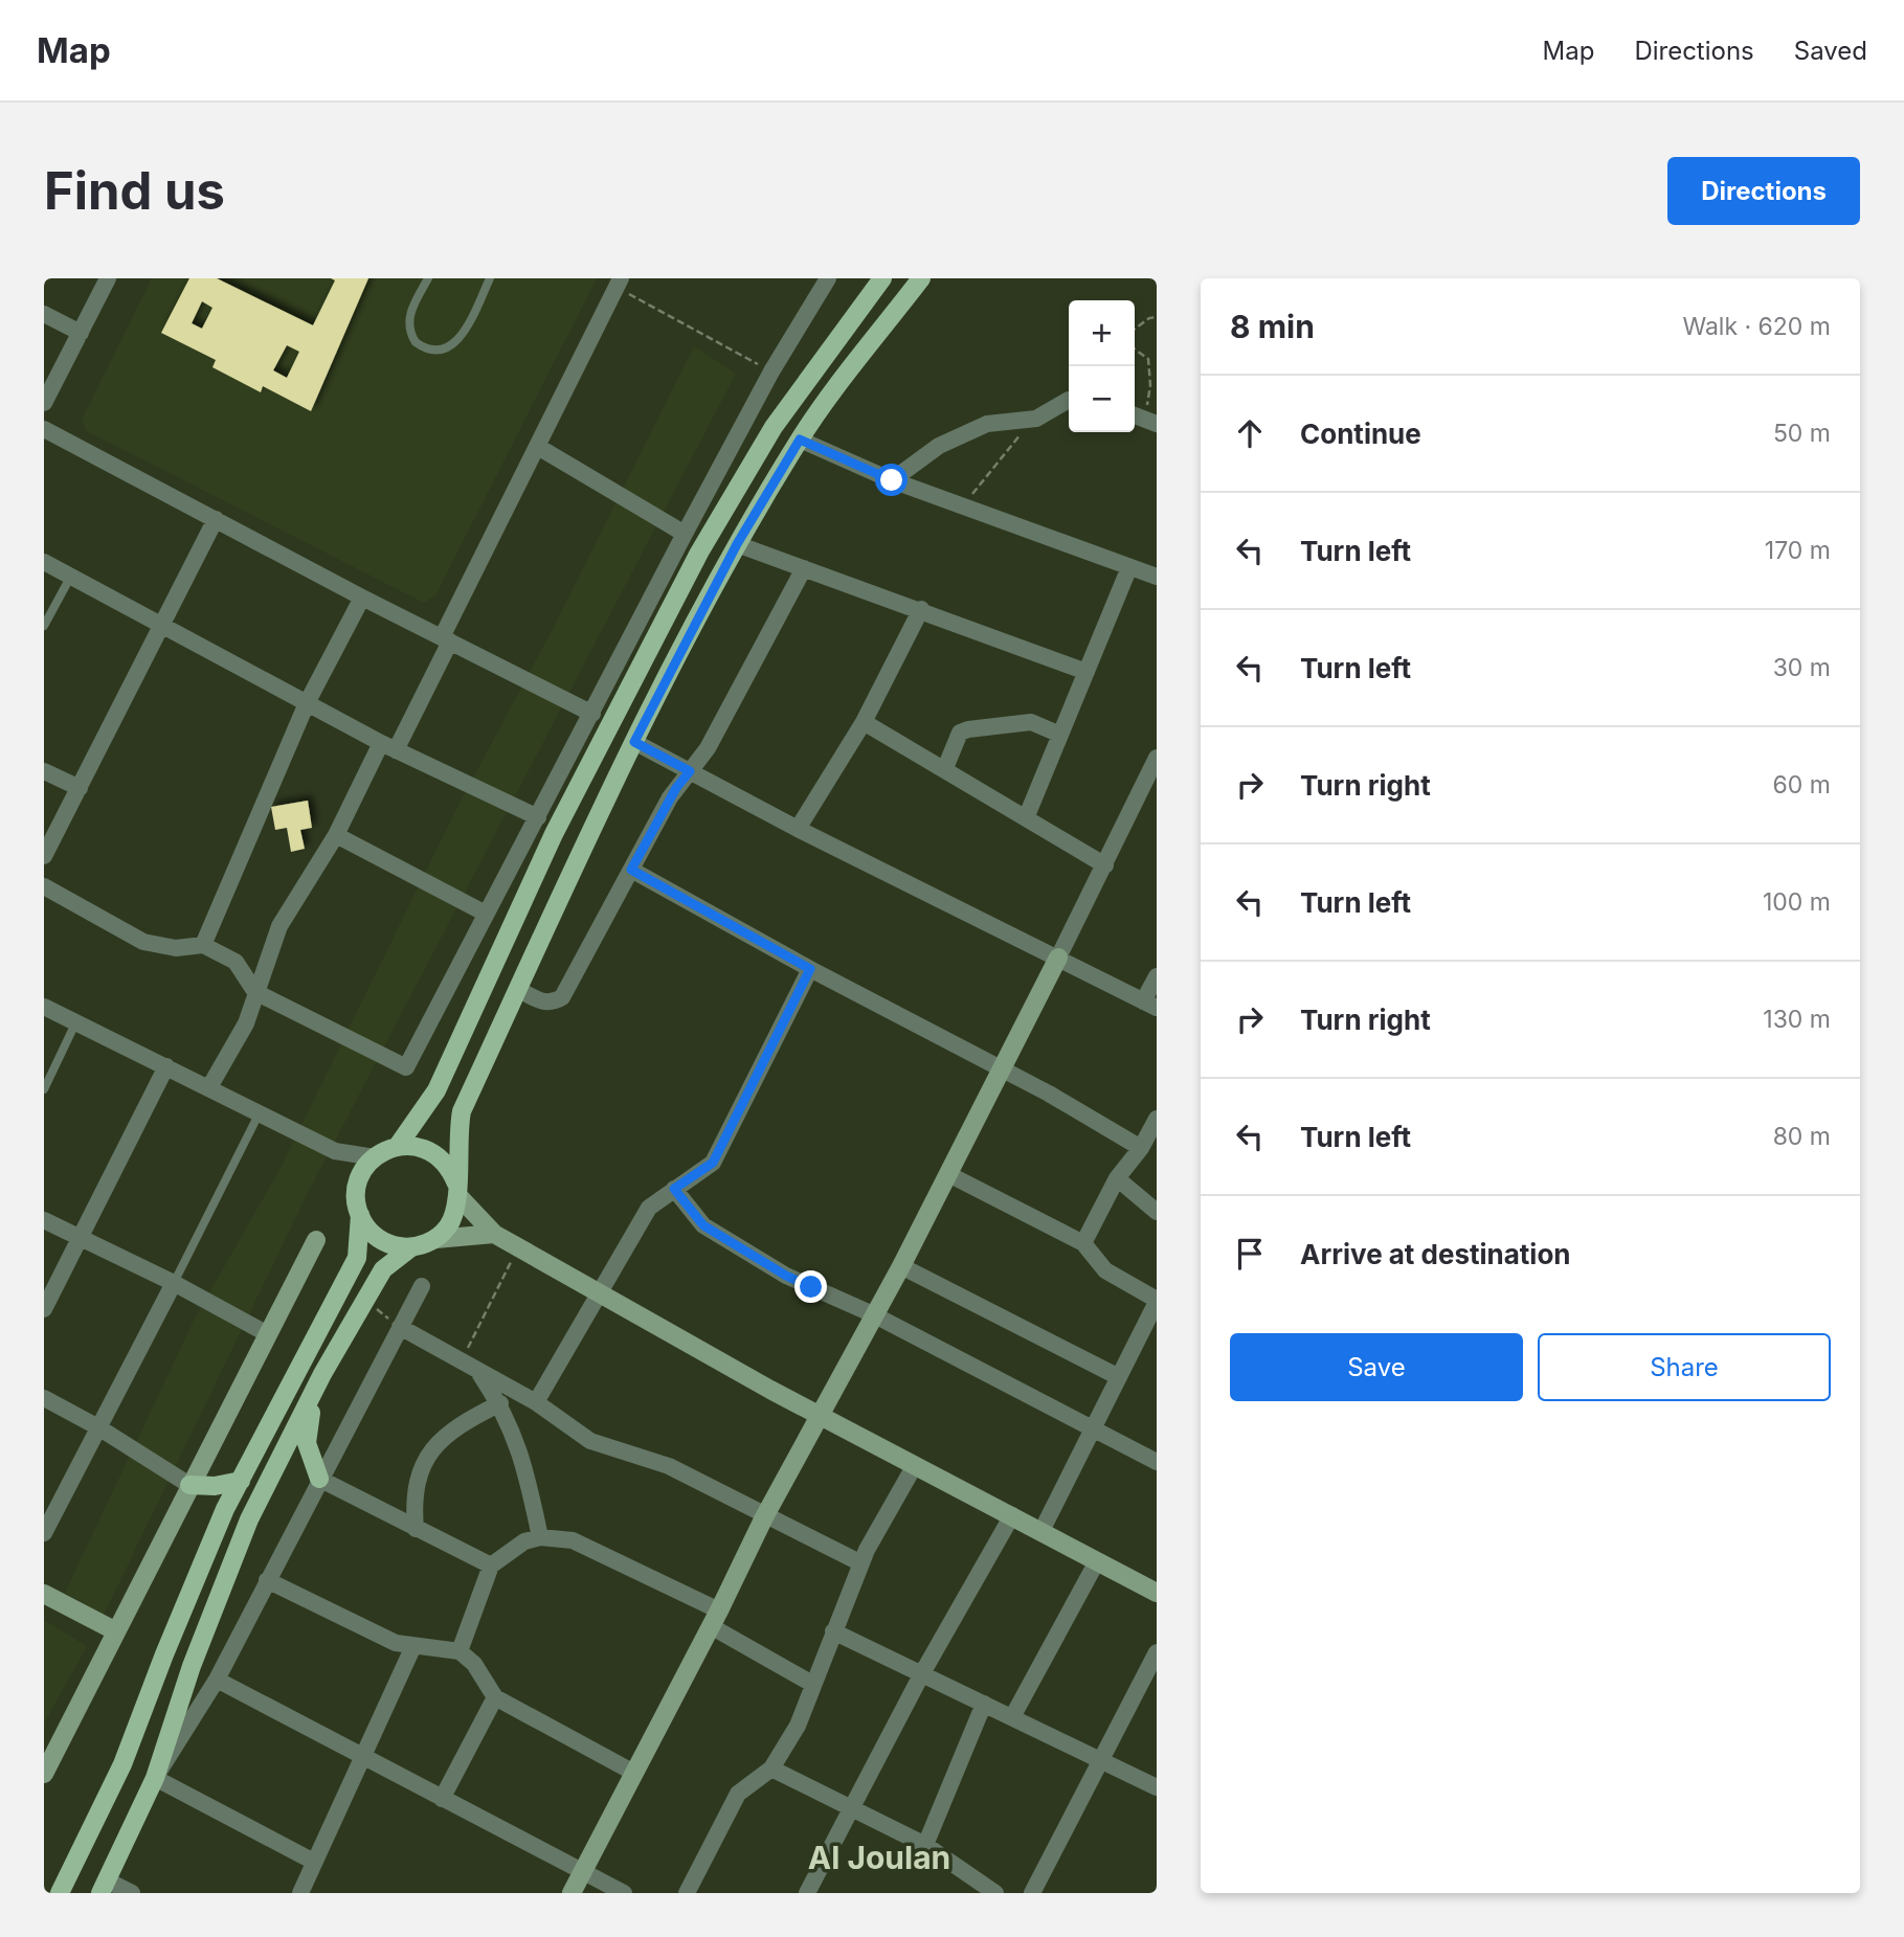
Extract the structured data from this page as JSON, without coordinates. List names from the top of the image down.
{
  "districts": ["Al Joulan"],
  "page": {
    "header": "Map",
    "nav": ["Map", "Directions", "Saved"],
    "buttons": [
      "Directions",
      ["Save", "Share"]
    ],
    "title": "Find us",
    "heading": ["8 min", "Walk · 620 m"],
    "map_buttons": ["+", "−"],
    "list": [
      ["Continue", "50 m"],
      ["Turn left", "170 m"],
      ["Turn left", "30 m"],
      ["Turn right", "60 m"],
      ["Turn left", "100 m"],
      ["Turn right", "130 m"],
      ["Turn left", "80 m"],
      "Arrive at destination"
    ]
  }
}
